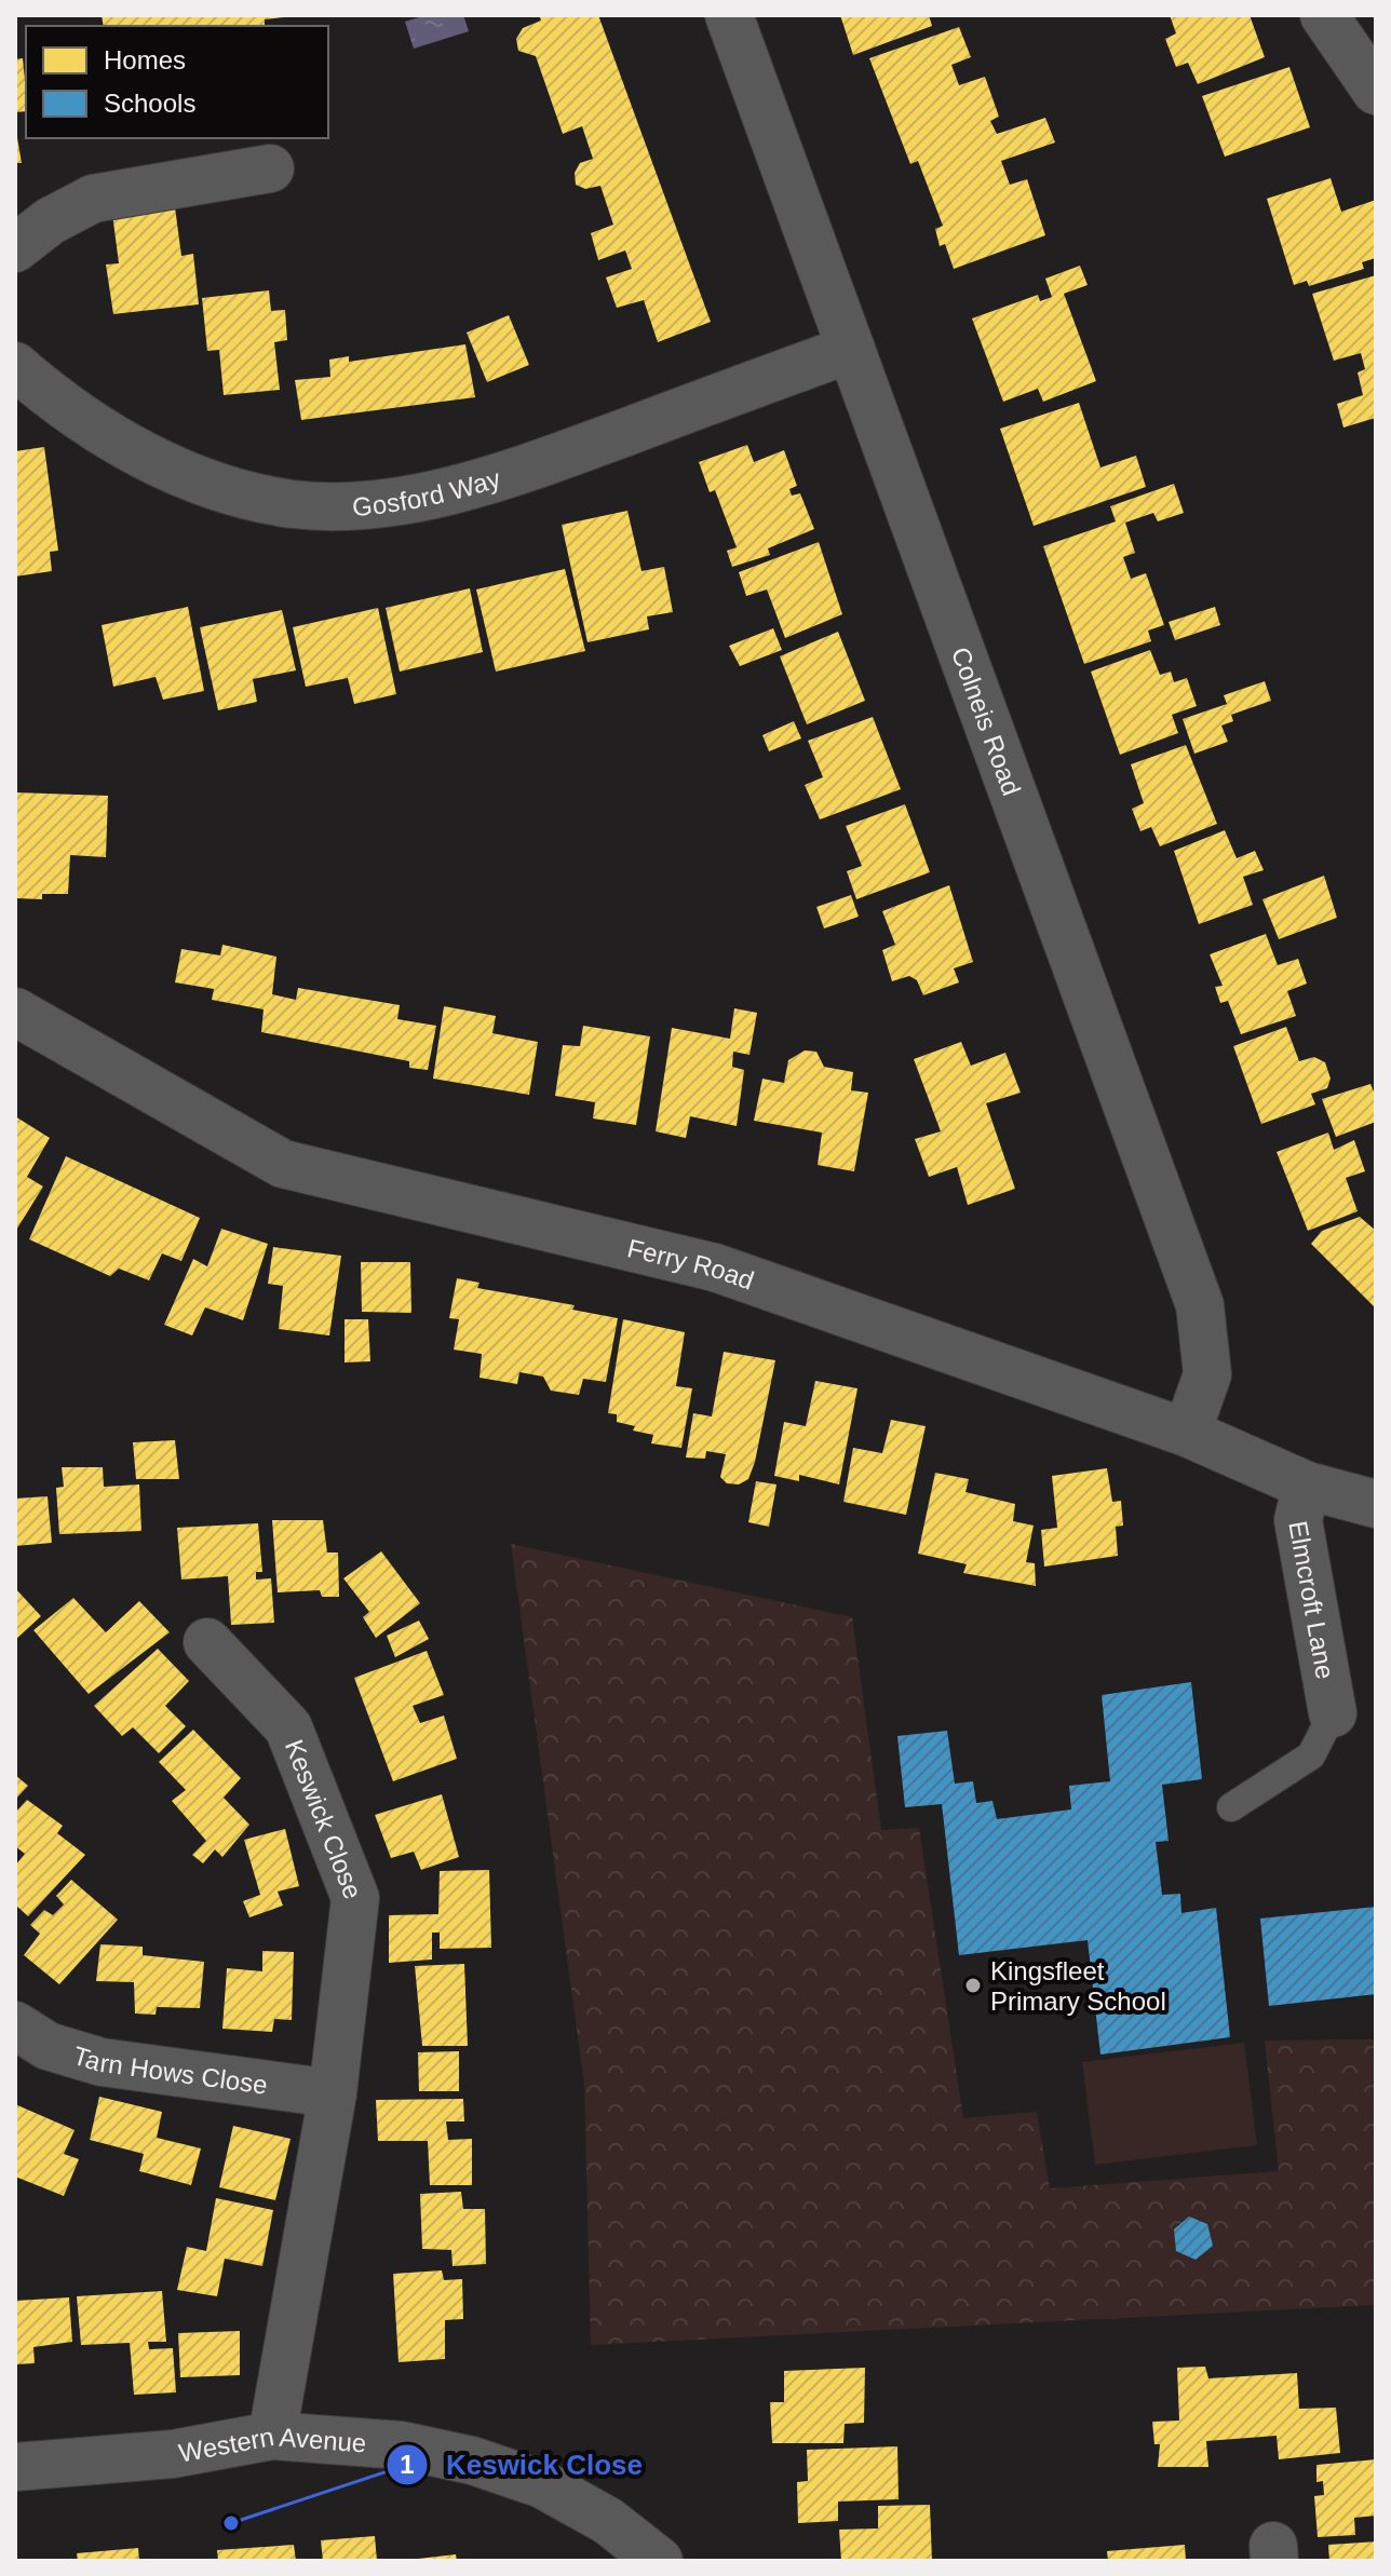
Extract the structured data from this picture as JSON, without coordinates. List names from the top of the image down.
{
  "streets": {
    "street": [
      "Gosford Way",
      "Colneis Road",
      "Ferry Road",
      "Elmcroft Lane",
      "Keswick Close",
      "Tarn Hows Close",
      "Western Avenue"
    ]
  },
  "crossings": [
    ["Gosford Way", "Colneis Road"],
    ["Colneis Road", "Ferry Road"],
    ["Ferry Road", "Elmcroft Lane"],
    ["Keswick Close", "Tarn Hows Close"],
    ["Keswick Close", "Western Avenue"]
  ],
  "places": ["Kingsfleet Primary School", "Keswick Close"],
  "legend": ["Homes", "Schools"]
}
